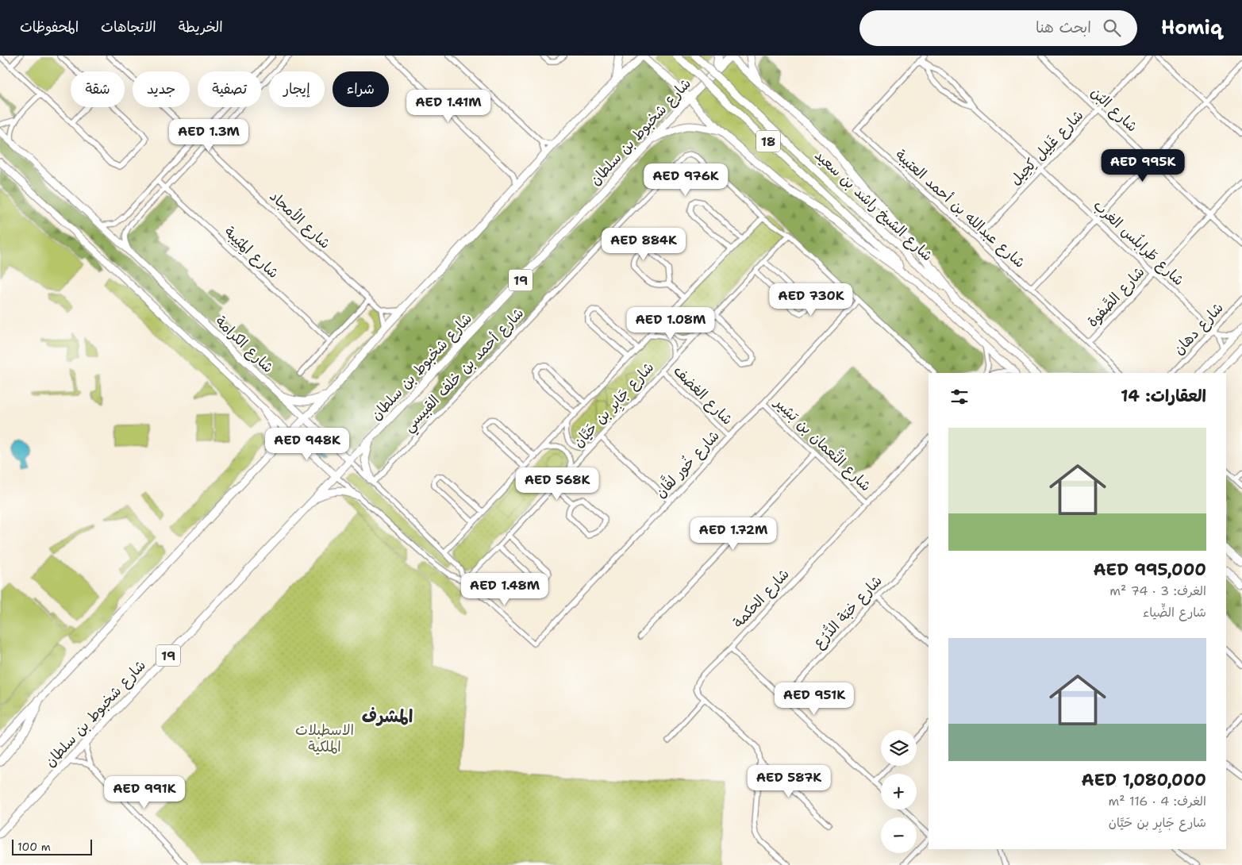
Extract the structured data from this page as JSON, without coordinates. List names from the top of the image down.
{
  "streets": {
    "main road": [
      "شارع شخبوط بن سلطان",
      "18",
      "شارع الشيخ راشد بن سعيد",
      "19",
      "شارع الكرامة"
    ],
    "street": [
      "شارع البُن",
      "شارع غَلِيل كِحِيل",
      "شارع عبدالله بن أحمد العتيبة",
      "شارع الأمجاد",
      "شارع طَرابلُس الغرب",
      "شارع المِثِيبة",
      "شارع الصَّفوة",
      "شارع دهان",
      "شارع أحمد بن خلف القبيسي",
      "شارع الغضف",
      "شارع جَابِر بن حَيَّان",
      "شارع النُّعمان بن بَشِير",
      "شارع خُور لفَّان",
      "شارع الحكمة",
      "شارع خبَة الدُّرُع"
    ]
  },
  "crossings": [
    ["شارع البُن", "شارع غَلِيل كِحِيل"],
    ["شارع البُن", "شارع الصَّفوة"],
    ["شارع شخبوط بن سلطان", "شارع الكرامة"],
    ["شارع غَلِيل كِحِيل", "شارع عبدالله بن أحمد العتيبة"],
    ["شارع غَلِيل كِحِيل", "شارع طَرابلُس الغرب"],
    ["شارع عبدالله بن أحمد العتيبة", "شارع طَرابلُس الغرب"],
    ["شارع عبدالله بن أحمد العتيبة", "شارع الصَّفوة"],
    ["شارع طَرابلُس الغرب", "شارع الصَّفوة"],
    ["شارع طَرابلُس الغرب", "شارع دهان"],
    ["شارع الكرامة", "شارع أحمد بن خلف القبيسي"],
    ["شارع الكرامة", "شارع جَابِر بن حَيَّان"],
    ["شارع الكرامة", "شارع خُور لفَّان"],
    ["شارع أحمد بن خلف القبيسي", "شارع جَابِر بن حَيَّان"],
    ["شارع أحمد بن خلف القبيسي", "شارع خُور لفَّان"],
    ["شارع الغضف", "شارع جَابِر بن حَيَّان"],
    ["شارع الغضف", "شارع خُور لفَّان"],
    ["شارع النُّعمان بن بَشِير", "شارع خُور لفَّان"],
    ["شارع النُّعمان بن بَشِير", "شارع الحكمة"]
  ],
  "districts": ["المشرف"],
  "parks": ["الاسطبلات الملكية"],
  "scale_bar": "100 m",
  "page": {
    "header": "Homiq",
    "search": "ابحث هنا",
    "nav": ["الخريطة", "الاتجاهات", "المحفوظات"],
    "chip": [
      "شراء",
      "إيجار",
      "تصفية",
      "جديد",
      "شقة"
    ],
    "price": [
      "AED 1.41M",
      "AED 1.3M",
      "AED 995K",
      "AED 976K",
      "AED 884K",
      "AED 730K",
      "AED 1.08M",
      "AED 948K",
      "AED 568K",
      "AED 1.72M",
      "AED 1.48M",
      "AED 951K",
      "AED 587K",
      "AED 991K"
    ],
    "heading": "العقارات: 14",
    "list": [
      {
        "name": "AED 995,000",
        "note": "الغرف: 3 · 74 m² · شارع الضِّياء"
      },
      {
        "name": "AED 1,080,000",
        "note": "الغرف: 4 · 116 m² · شارع جَابِر بن حَيَّان"
      }
    ],
    "map_buttons": ["+", "−"],
    "scale": "100 m"
  }
}
